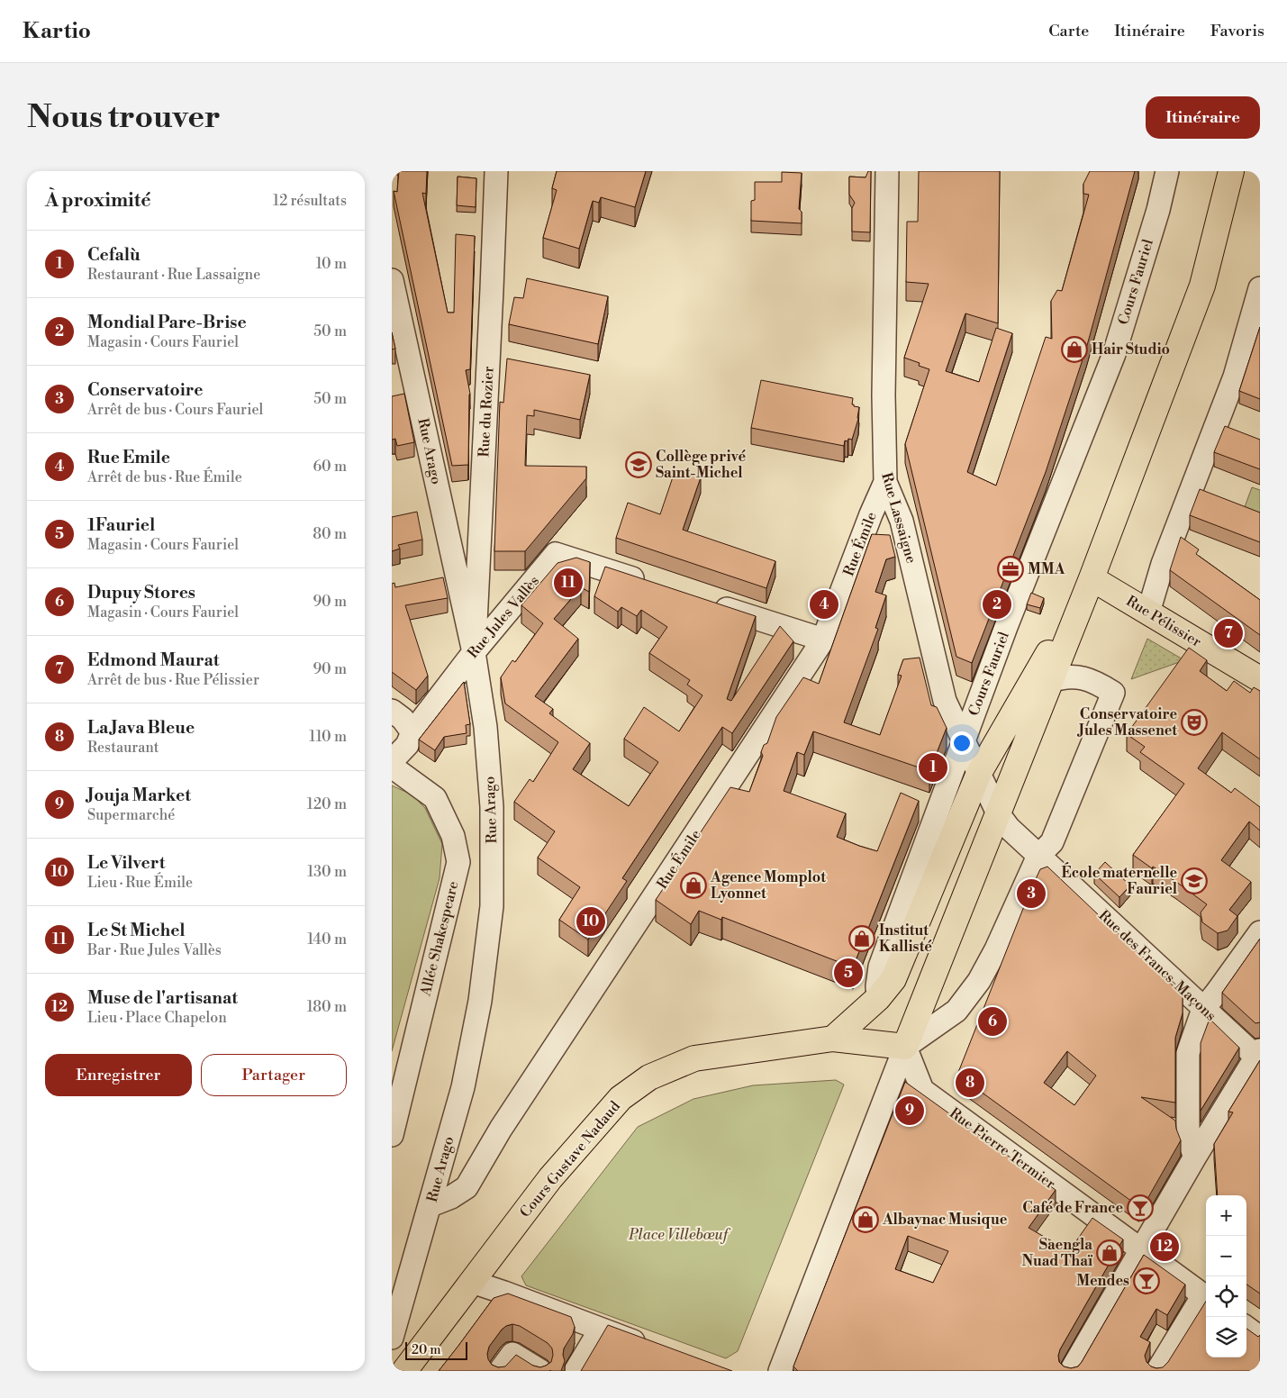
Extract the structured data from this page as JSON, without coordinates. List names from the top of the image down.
{
  "streets": {
    "main road": ["Rue Pélissier", "Cours Gustave Nadaud"],
    "street": [
      "Cours Fauriel",
      "Rue du Rozier",
      "Rue Arago",
      "Rue Lassaigne",
      "Rue Émile",
      "Rue Jules Vallès",
      "Allée Shakespeare",
      "Rue des Francs-Maçons",
      "Rue Pierre Termier"
    ]
  },
  "crossings": [
    ["Cours Fauriel", "Rue Lassaigne"],
    ["Rue du Rozier", "Rue Arago"],
    ["Rue du Rozier", "Rue Jules Vallès"],
    ["Rue Arago", "Rue Émile"],
    ["Rue Arago", "Rue Jules Vallès"],
    ["Rue Lassaigne", "Rue Émile"],
    ["Rue Pierre Termier", "Cours Gustave Nadaud"]
  ],
  "parks": ["Place Villebœuf"],
  "places": {
    "shop": [
      "Hair Studio",
      "Agence Momplot Lyonnet",
      "Institut Kallisté",
      "Albaynac Musique",
      "Saengla Nuad Thaï"
    ],
    "school or university": ["Collège privé Saint-Michel", "École maternelle Fauriel"],
    "office": ["MMA"],
    "theatre": ["Conservatoire Jules Massenet"],
    "bar": ["Café de France", "Mendes"]
  },
  "scale_bar": "20 m",
  "page": {
    "header": "Kartio",
    "nav": ["Carte", "Itinéraire", "Favoris"],
    "buttons": [
      "Itinéraire",
      ["Enregistrer", "Partager"]
    ],
    "title": "Nous trouver",
    "heading": ["À proximité", "12 résultats"],
    "list": [
      {
        "mark": "1",
        "name": "Cefalù",
        "note": "Restaurant · Rue Lassaigne",
        "value": "10 m"
      },
      {
        "mark": "2",
        "name": "Mondial Pare-Brise",
        "note": "Magasin · Cours Fauriel",
        "value": "50 m"
      },
      {
        "mark": "3",
        "name": "Conservatoire",
        "note": "Arrêt de bus · Cours Fauriel",
        "value": "50 m"
      },
      {
        "mark": "4",
        "name": "Rue Emile",
        "note": "Arrêt de bus · Rue Émile",
        "value": "60 m"
      },
      {
        "mark": "5",
        "name": "1Fauriel",
        "note": "Magasin · Cours Fauriel",
        "value": "80 m"
      },
      {
        "mark": "6",
        "name": "Dupuy Stores",
        "note": "Magasin · Cours Fauriel",
        "value": "90 m"
      },
      {
        "mark": "7",
        "name": "Edmond Maurat",
        "note": "Arrêt de bus · Rue Pélissier",
        "value": "90 m"
      },
      {
        "mark": "8",
        "name": "La Java Bleue",
        "note": "Restaurant",
        "value": "110 m"
      },
      {
        "mark": "9",
        "name": "Jouja Market",
        "note": "Supermarché",
        "value": "120 m"
      },
      {
        "mark": "10",
        "name": "Le Vilvert",
        "note": "Lieu · Rue Émile",
        "value": "130 m"
      },
      {
        "mark": "11",
        "name": "Le St Michel",
        "note": "Bar · Rue Jules Vallès",
        "value": "140 m"
      },
      {
        "mark": "12",
        "name": "Muse de l'artisanat",
        "note": "Lieu · Place Chapelon",
        "value": "180 m"
      }
    ],
    "pins": [
      "11",
      "2",
      "4",
      "7",
      "1",
      "3",
      "10",
      "5",
      "6",
      "8",
      "9",
      "12"
    ],
    "map_buttons": ["+", "−"],
    "scale": "20 m"
  }
}
